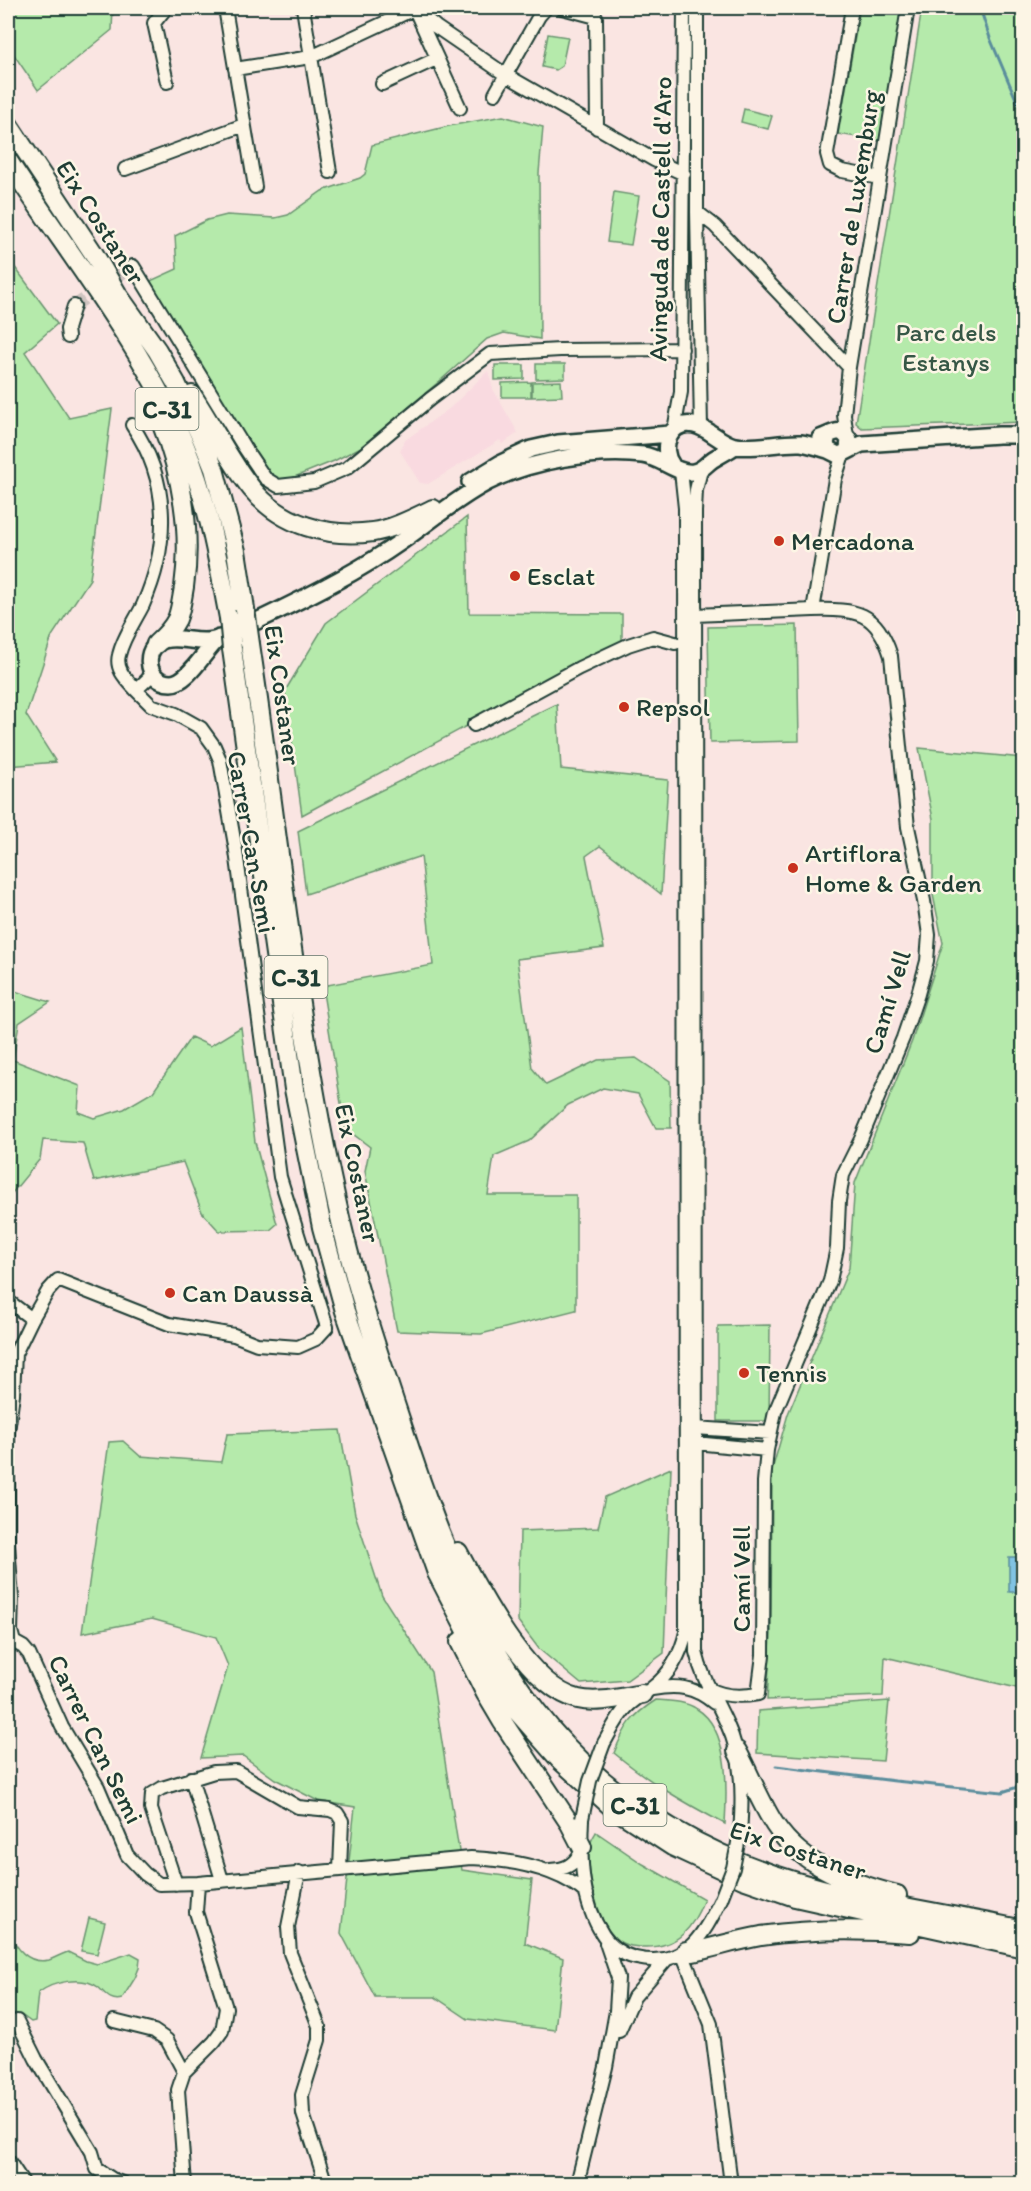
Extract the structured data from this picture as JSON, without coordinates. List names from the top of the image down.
{
  "streets": {
    "highway": ["Eix Costaner", "C-31"],
    "street": [
      "Carrer de Luxemburg",
      "Avinguda de Castell d'Aro",
      "Carrer Can Semi",
      "Camí Vell"
    ]
  },
  "crossings": [
    ["Eix Costaner", "C-31"],
    ["C-31", "Carrer Can Semi"]
  ],
  "parks": ["Parc dels Estanys"],
  "places": [
    "Mercadona",
    "Esclat",
    "Repsol",
    "Artiflora Home & Garden",
    "Can Daussà",
    "Tennis"
  ]
}
